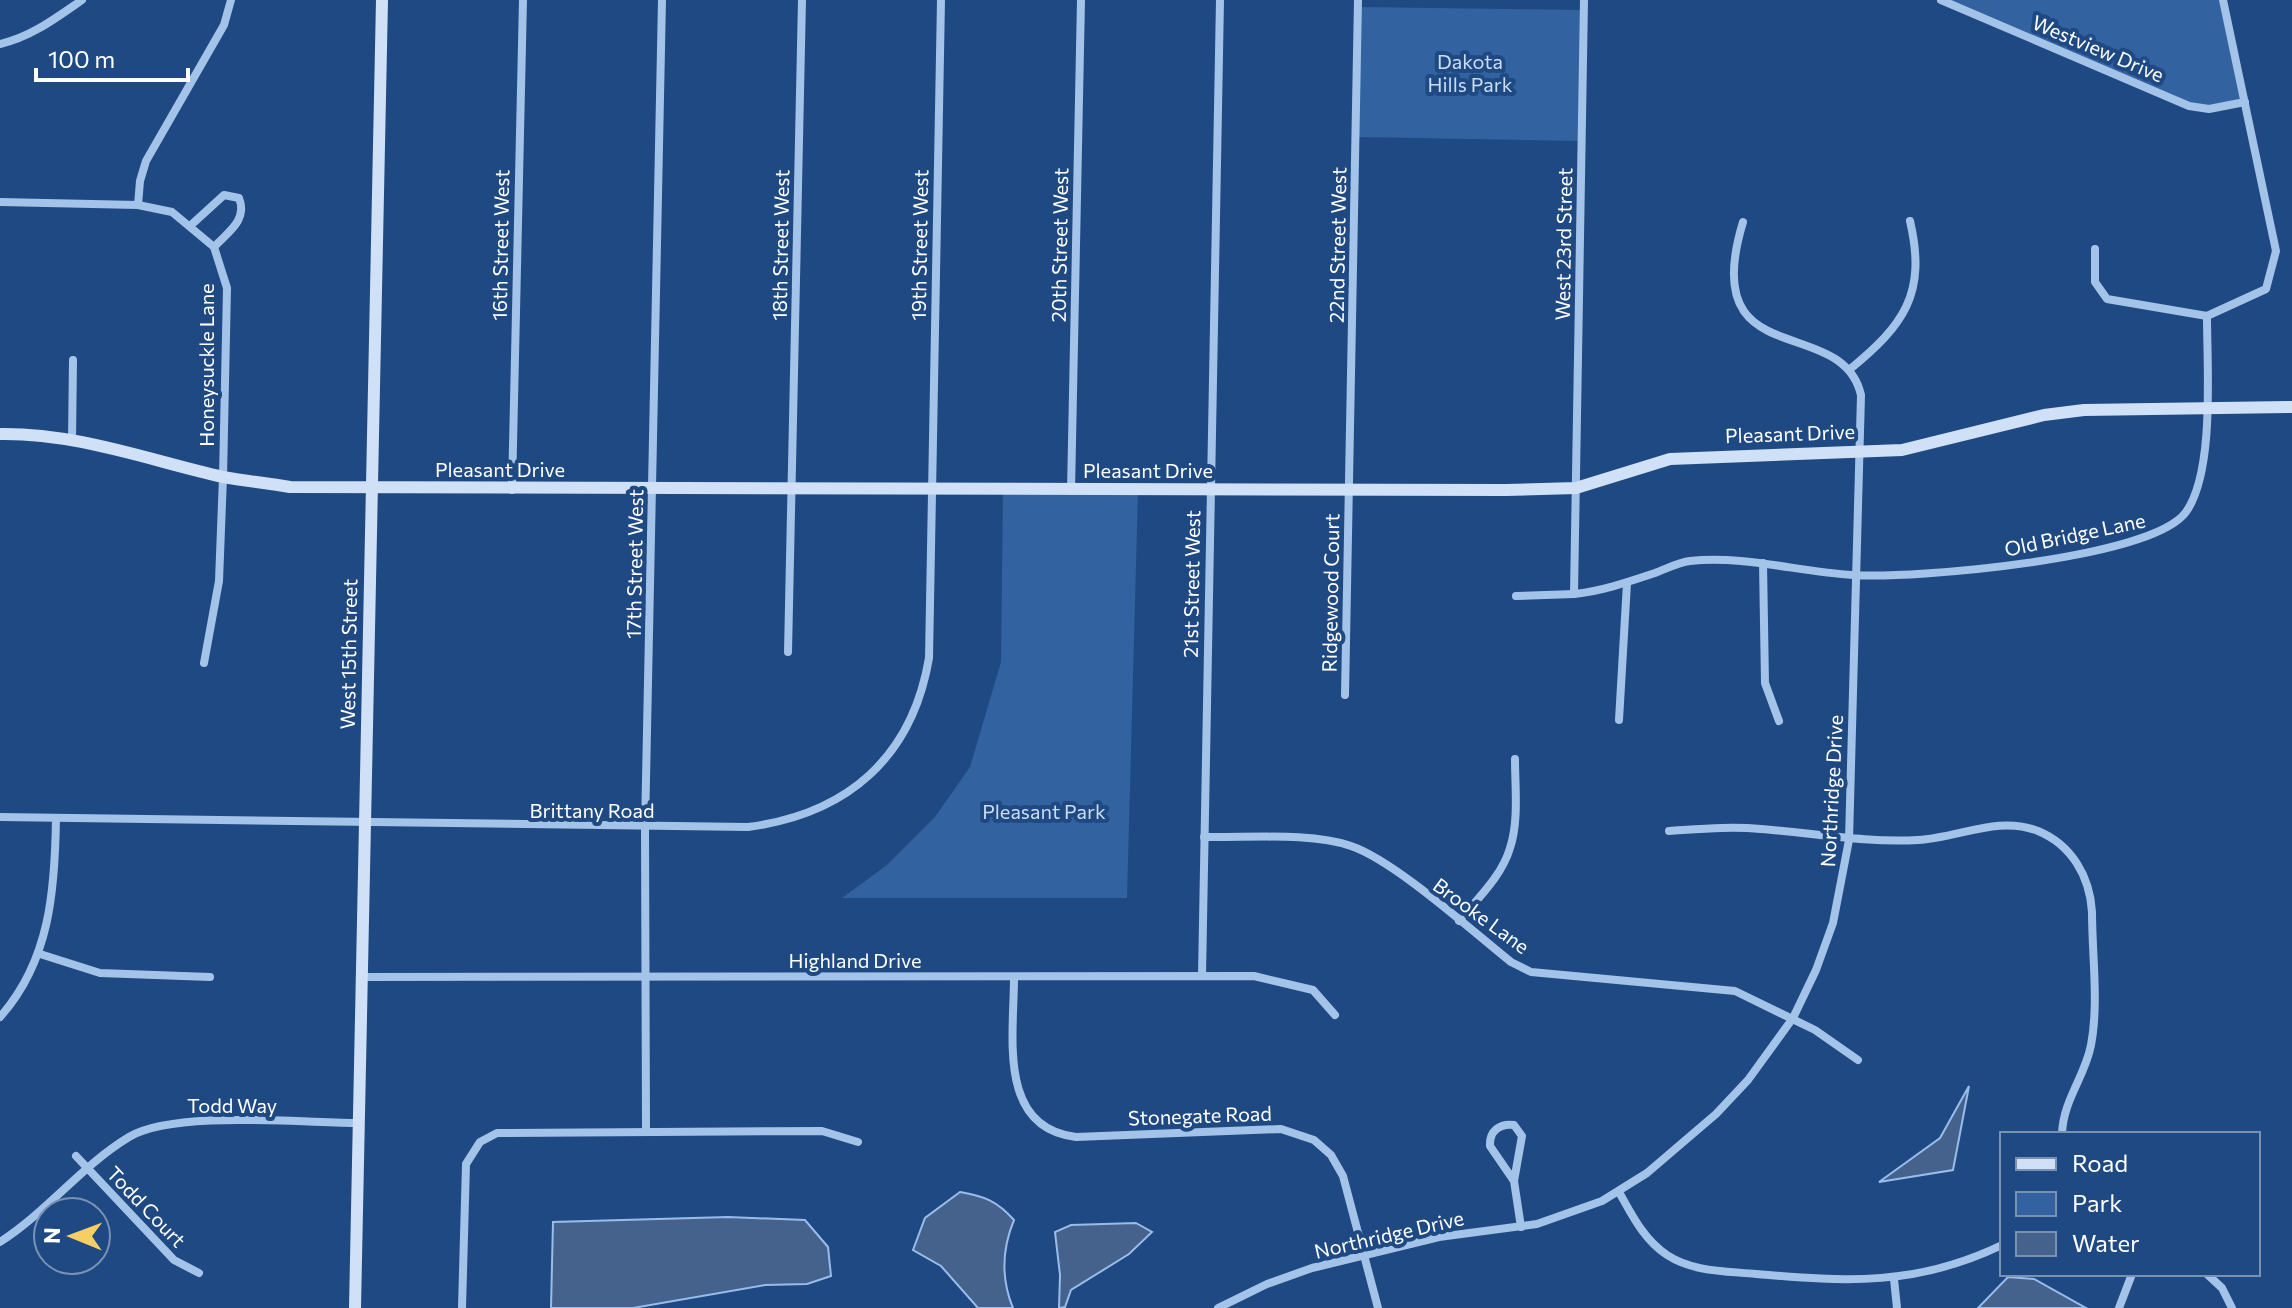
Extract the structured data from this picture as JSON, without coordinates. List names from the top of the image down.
{
  "streets": {
    "street": [
      "Westview Drive",
      "West 23rd Street",
      "16th Street West",
      "18th Street West",
      "19th Street West",
      "20th Street West",
      "22nd Street West",
      "Honeysuckle Lane",
      "Pleasant Drive",
      "Old Bridge Lane",
      "17th Street West",
      "21st Street West",
      "Ridgewood Court",
      "West 15th Street",
      "Northridge Drive",
      "Brittany Road",
      "Brooke Lane",
      "Highland Drive",
      "Todd Way",
      "Stonegate Road",
      "Todd Court"
    ]
  },
  "crossings": [
    ["West 23rd Street", "Pleasant Drive"],
    ["West 23rd Street", "Old Bridge Lane"],
    ["16th Street West", "Pleasant Drive"],
    ["18th Street West", "Pleasant Drive"],
    ["19th Street West", "Pleasant Drive"],
    ["19th Street West", "Brittany Road"],
    ["20th Street West", "Pleasant Drive"],
    ["22nd Street West", "Pleasant Drive"],
    ["22nd Street West", "Ridgewood Court"],
    ["Honeysuckle Lane", "Pleasant Drive"],
    ["Pleasant Drive", "Old Bridge Lane"],
    ["Pleasant Drive", "17th Street West"],
    ["Pleasant Drive", "21st Street West"],
    ["Pleasant Drive", "Ridgewood Court"],
    ["Pleasant Drive", "West 15th Street"],
    ["Pleasant Drive", "Northridge Drive"],
    ["Pleasant Drive", "Brittany Road"],
    ["Old Bridge Lane", "Northridge Drive"],
    ["17th Street West", "Brittany Road"],
    ["17th Street West", "Highland Drive"],
    ["21st Street West", "Brooke Lane"],
    ["21st Street West", "Highland Drive"],
    ["West 15th Street", "Brittany Road"],
    ["West 15th Street", "Highland Drive"],
    ["West 15th Street", "Todd Way"],
    ["Northridge Drive", "Brooke Lane"],
    ["Northridge Drive", "Stonegate Road"],
    ["Highland Drive", "Stonegate Road"],
    ["Todd Way", "Todd Court"]
  ],
  "parks": ["Dakota Hills Park", "Pleasant Park"],
  "legend": ["Road", "Park", "Water"],
  "scale_bar": "100 m",
  "north": "left"
}
